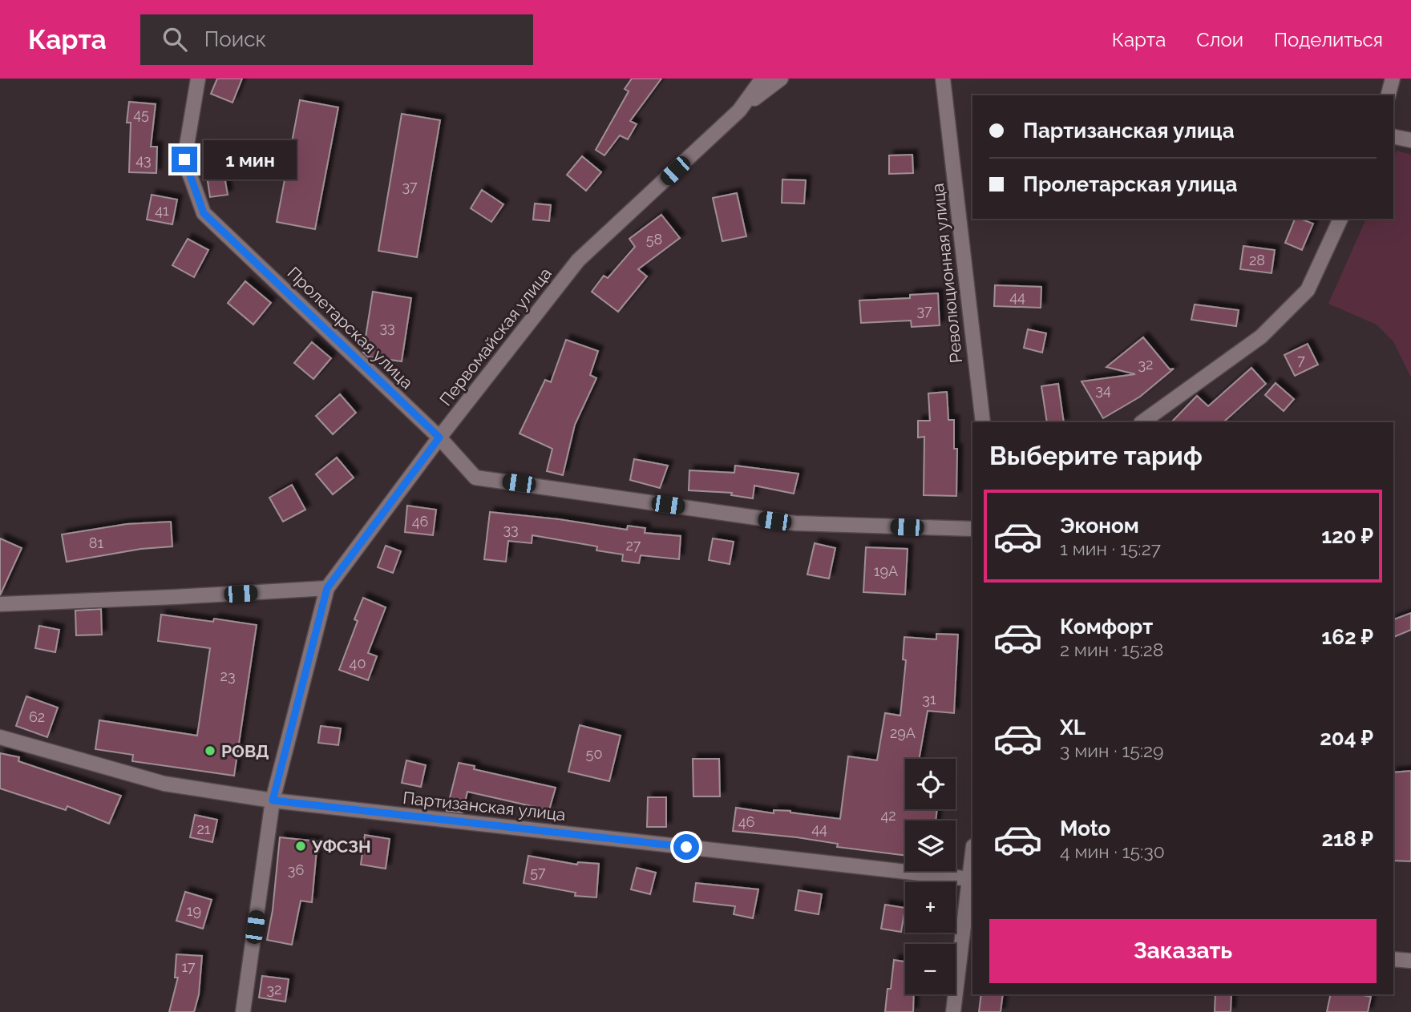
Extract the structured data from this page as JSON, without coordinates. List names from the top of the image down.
{
  "streets": {
    "street": [
      "Революционная улица",
      "Пролетарская улица",
      "Первомайская улица",
      "Партизанская улица"
    ]
  },
  "crossings": [
    ["Пролетарская улица", "Первомайская улица"],
    ["Первомайская улица", "Партизанская улица"]
  ],
  "places": ["РОВД", "УФСЗН"],
  "house_numbers": [
    "45",
    "43",
    "37",
    "41",
    "58",
    "28",
    "44",
    "37",
    "33",
    "7",
    "32",
    "34",
    "46",
    "33",
    "81",
    "27",
    "19А",
    "40",
    "23",
    "31",
    "62",
    "29А",
    "50",
    "42",
    "46",
    "21",
    "44",
    "36",
    "57",
    "19",
    "17",
    "32"
  ],
  "page": {
    "header": "Карта",
    "search": "Поиск",
    "nav": ["Карта", "Слои", "Поделиться"],
    "banner": ["Партизанская улица", "Пролетарская улица"],
    "bubble": "1 мин",
    "heading": "Выберите тариф",
    "list": [
      {
        "name": "Эконом",
        "note": "1 мин · 15:27",
        "value": "120 ₽"
      },
      {
        "name": "Комфорт",
        "note": "2 мин · 15:28",
        "value": "162 ₽"
      },
      {
        "name": "XL",
        "note": "3 мин · 15:29",
        "value": "204 ₽"
      },
      {
        "name": "Moto",
        "note": "4 мин · 15:30",
        "value": "218 ₽"
      }
    ],
    "map_buttons": ["+", "−"],
    "buttons": "Заказать"
  }
}
